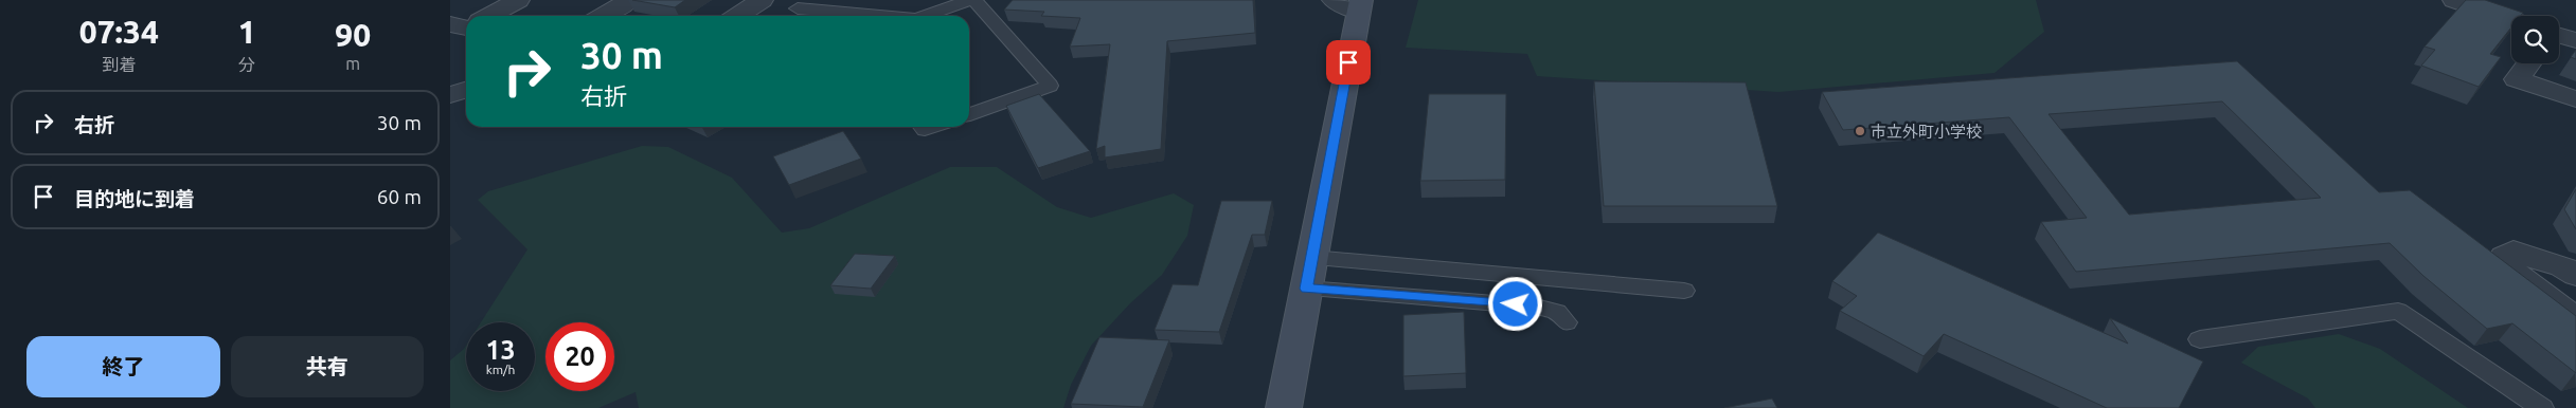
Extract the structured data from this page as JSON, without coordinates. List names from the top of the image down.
{
  "places": ["市立外町小学校"],
  "page": {
    "eta": [
      "07:34",
      "到着",
      "1",
      "分",
      "90",
      "m"
    ],
    "turn": ["30 m", "右折"],
    "list": [
      {
        "name": "右折",
        "value": "30 m"
      },
      {
        "name": "目的地に到着",
        "value": "60 m"
      }
    ],
    "speed": "13 km/h",
    "limit": "20",
    "buttons": ["終了", "共有"]
  }
}
